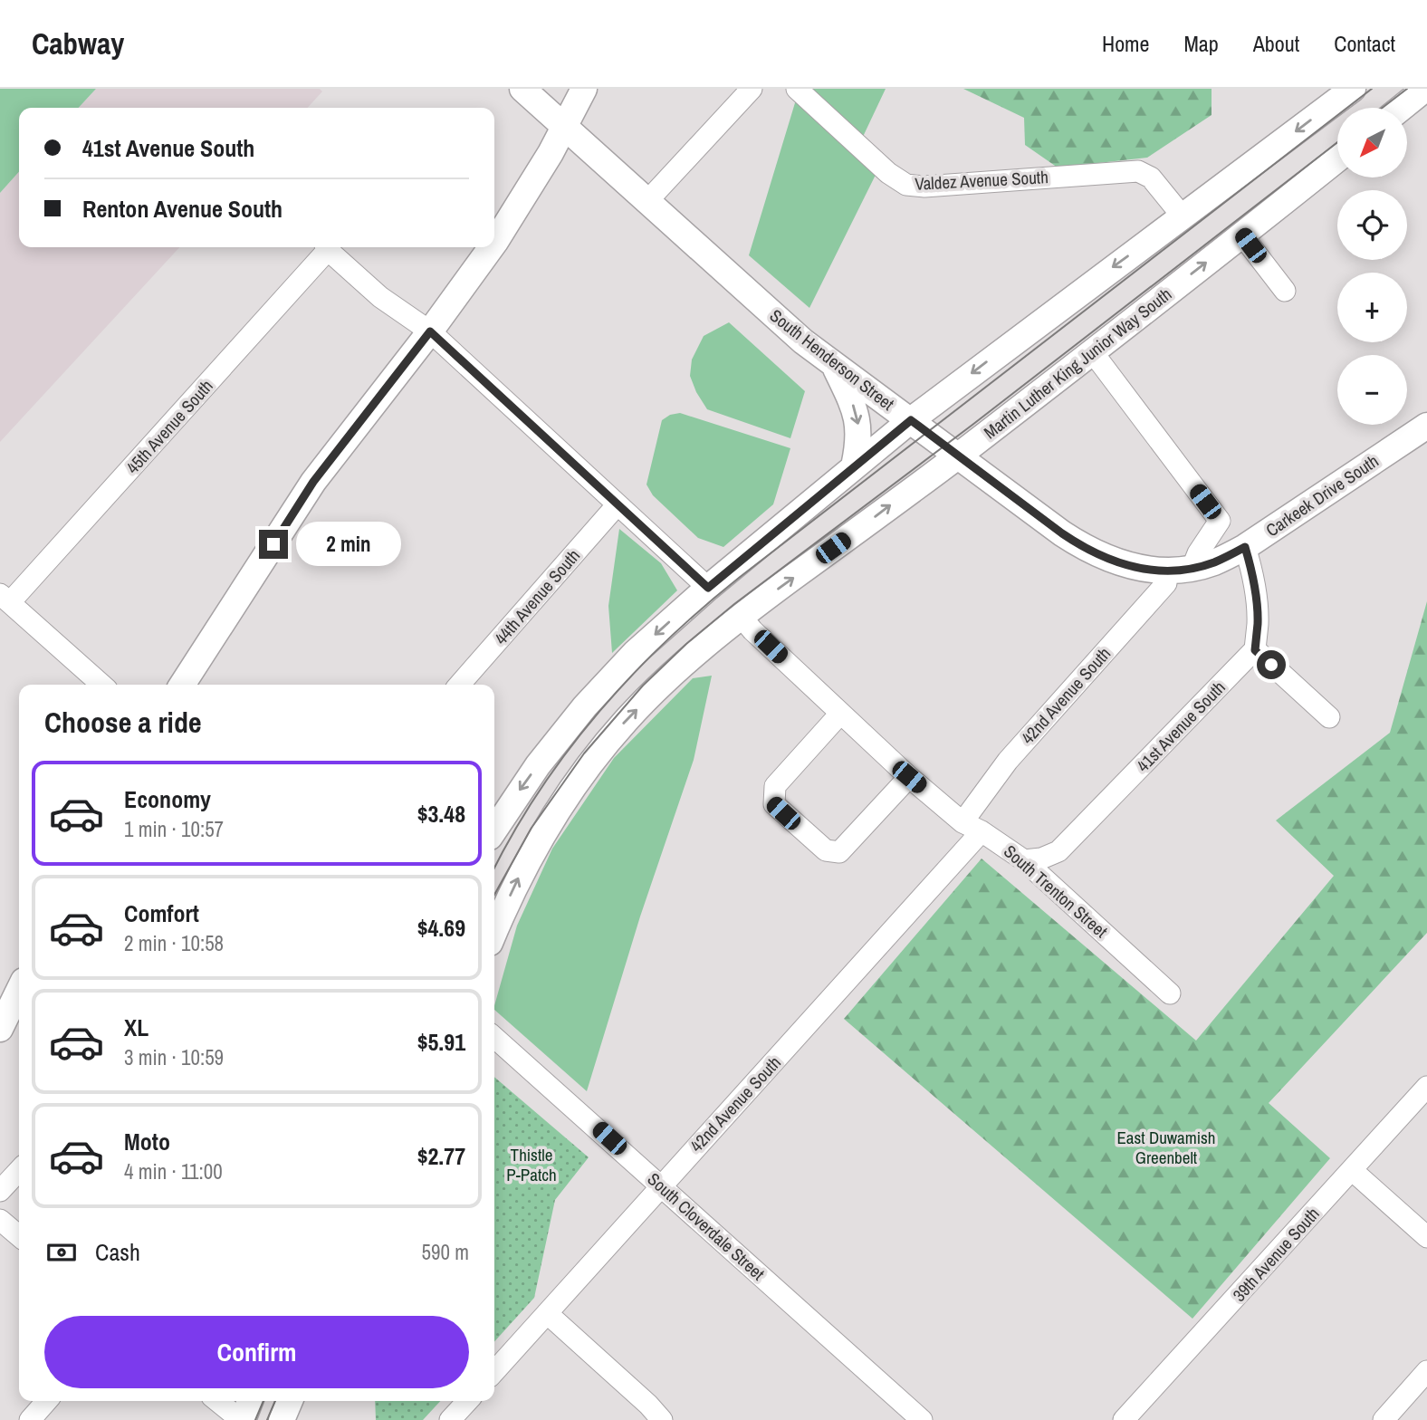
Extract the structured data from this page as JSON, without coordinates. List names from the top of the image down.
{
  "streets": {
    "main road": ["South Henderson Street", "Martin Luther King Junior Way South", "Carkeek Drive South"],
    "street": [
      "Valdez Avenue South",
      "45th Avenue South",
      "44th Avenue South",
      "42nd Avenue South",
      "41st Avenue South",
      "South Trenton Street",
      "South Cloverdale Street",
      "39th Avenue South"
    ]
  },
  "crossings": [
    ["South Henderson Street", "Martin Luther King Junior Way South"],
    ["South Henderson Street", "Carkeek Drive South"],
    ["South Henderson Street", "42nd Avenue South"],
    ["Martin Luther King Junior Way South", "42nd Avenue South"],
    ["Martin Luther King Junior Way South", "South Trenton Street"],
    ["Carkeek Drive South", "42nd Avenue South"],
    ["42nd Avenue South", "South Trenton Street"],
    ["42nd Avenue South", "South Cloverdale Street"],
    ["41st Avenue South", "South Trenton Street"]
  ],
  "parks": ["East Duwamish Greenbelt", "Thistle P-Patch"],
  "north": "bottom left",
  "page": {
    "header": "Cabway",
    "nav": [
      "Home",
      "Map",
      "About",
      "Contact"
    ],
    "map_buttons": ["+", "−"],
    "banner": ["41st Avenue South", "Renton Avenue South"],
    "bubble": "2 min",
    "heading": "Choose a ride",
    "list": [
      {
        "name": "Economy",
        "note": "1 min · 10:57",
        "value": "$3.48"
      },
      {
        "name": "Comfort",
        "note": "2 min · 10:58",
        "value": "$4.69"
      },
      {
        "name": "XL",
        "note": "3 min · 10:59",
        "value": "$5.91"
      },
      {
        "name": "Moto",
        "note": "4 min · 11:00",
        "value": "$2.77"
      }
    ],
    "pay": ["Cash", "590 m"],
    "buttons": "Confirm"
  }
}
